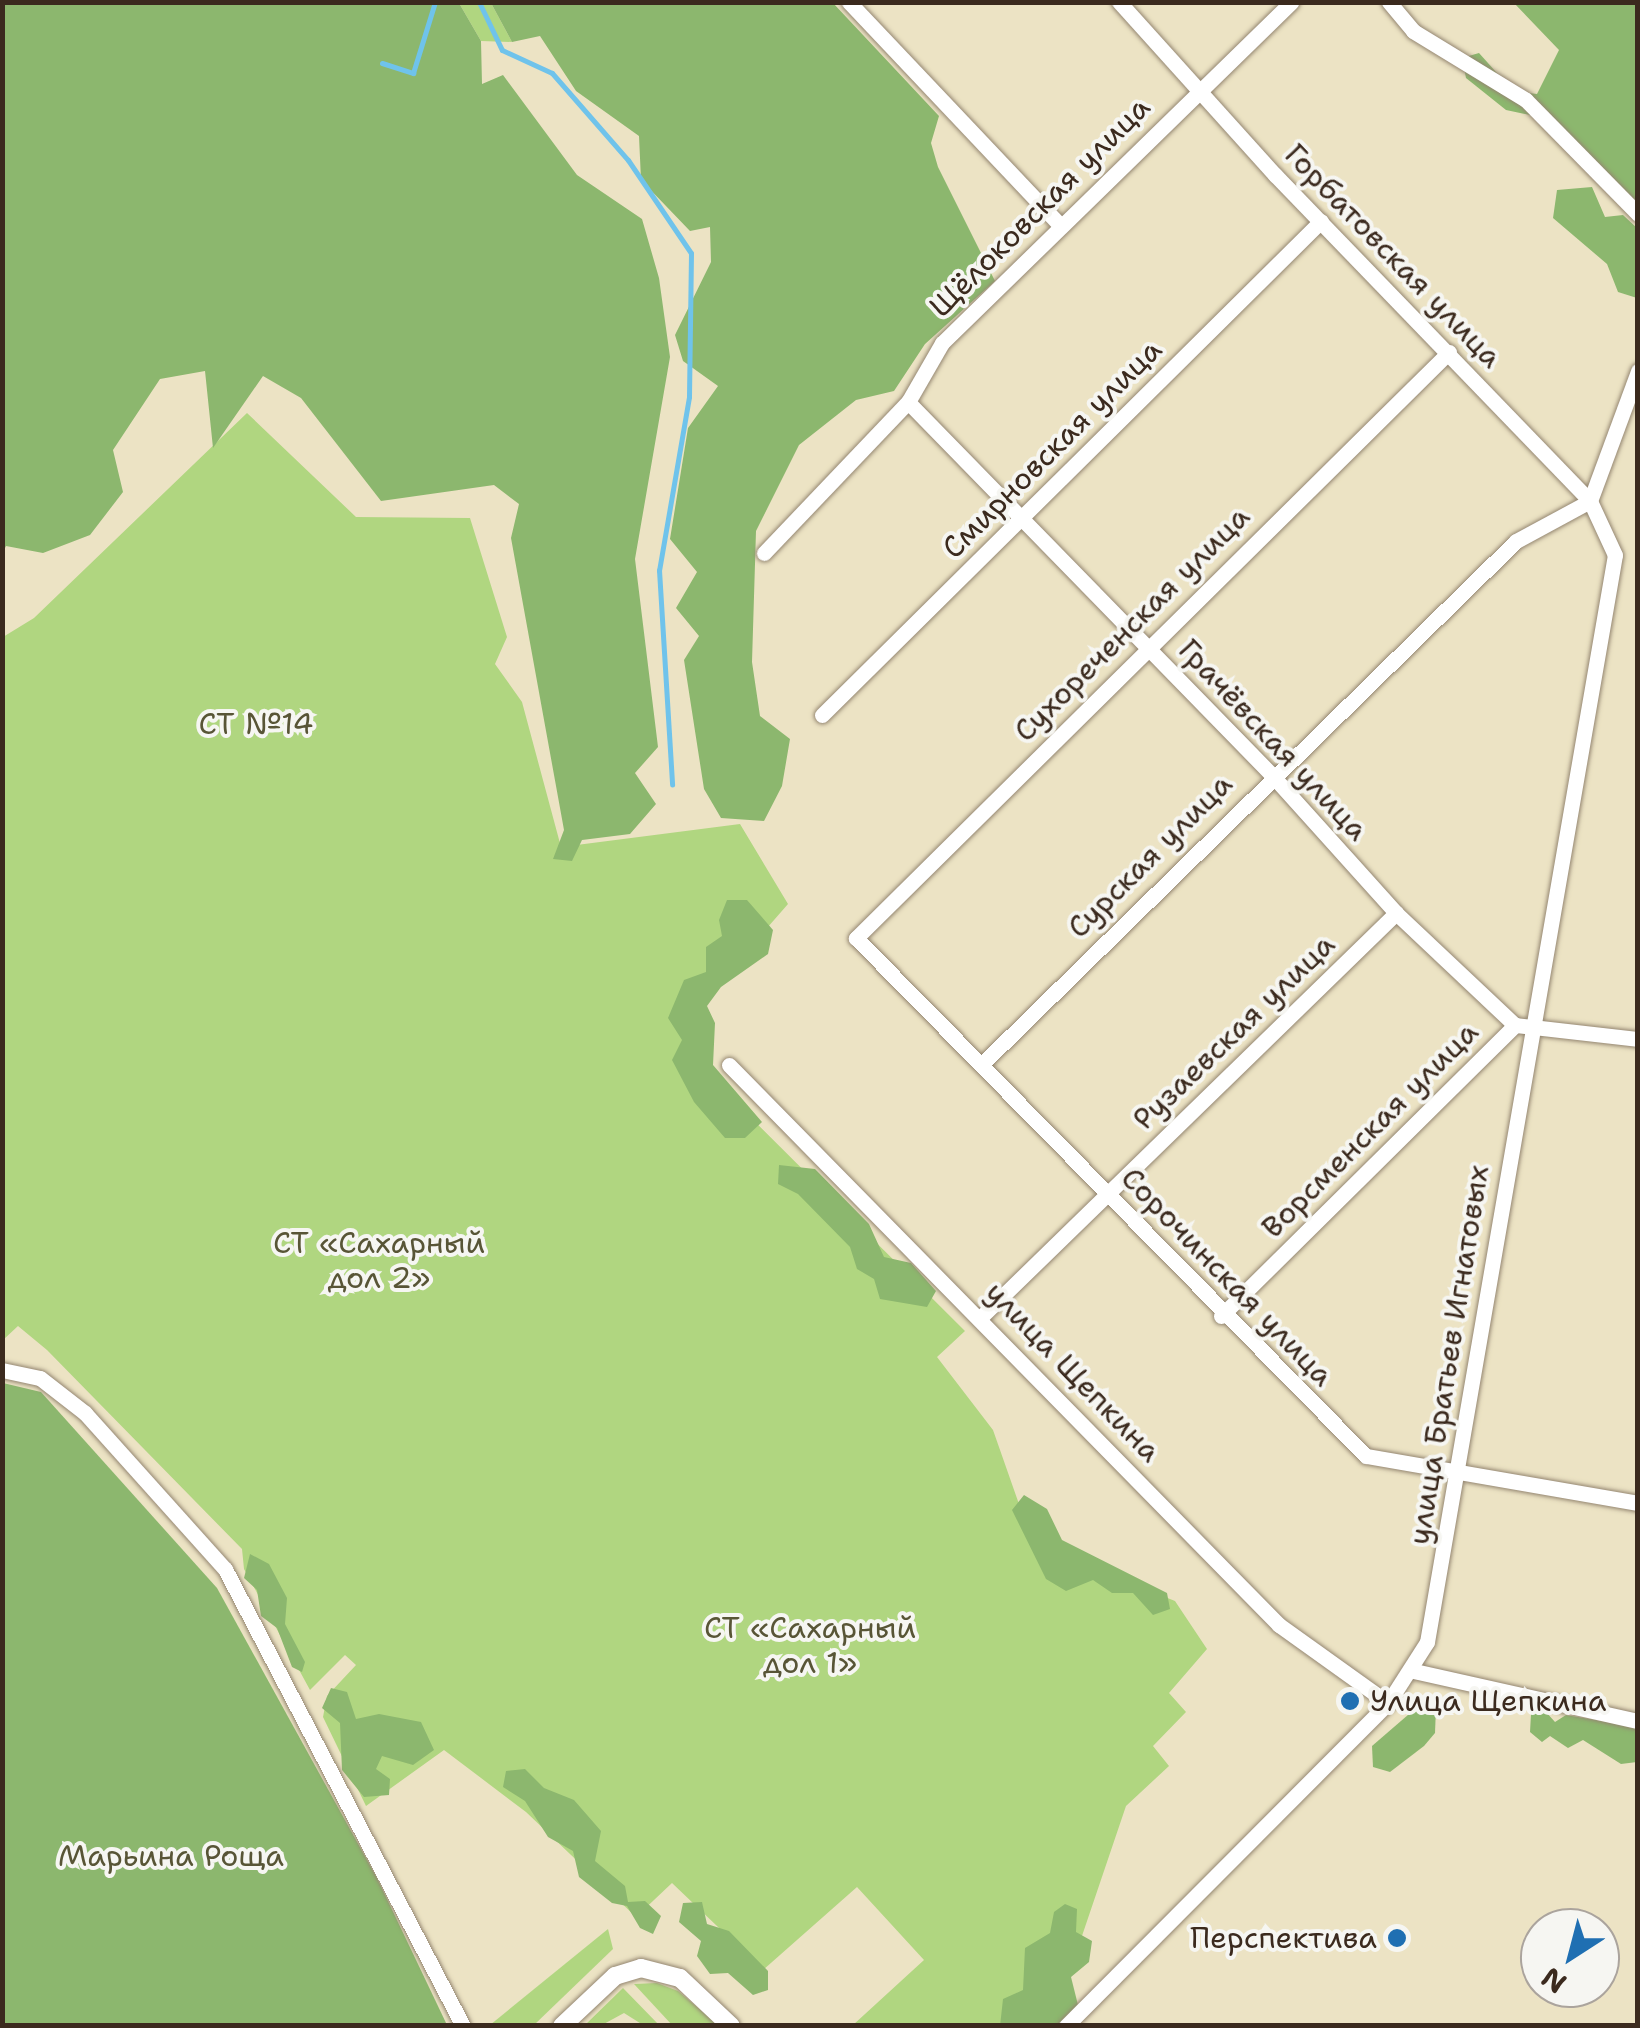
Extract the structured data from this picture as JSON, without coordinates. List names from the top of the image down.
{
  "streets": {
    "street": [
      "Щёлоковская улица",
      "Горбатовская улица",
      "Смирновская улица",
      "Сухореченская улица",
      "Грачёвская улица",
      "Сурская улица",
      "Рузаевская улица",
      "Ворсменская улица",
      "Сорочинская улица",
      "улица Братьев Игнатовых",
      "улица Щепкина"
    ]
  },
  "crossings": [
    ["Щёлоковская улица", "Горбатовская улица"],
    ["Щёлоковская улица", "Грачёвская улица"],
    ["Горбатовская улица", "Смирновская улица"],
    ["Горбатовская улица", "Сухореченская улица"],
    ["Горбатовская улица", "Сурская улица"],
    ["Горбатовская улица", "улица Братьев Игнатовых"],
    ["Смирновская улица", "Грачёвская улица"],
    ["Сухореченская улица", "Грачёвская улица"],
    ["Сухореченская улица", "Сорочинская улица"],
    ["Грачёвская улица", "Сурская улица"],
    ["Грачёвская улица", "Рузаевская улица"],
    ["Грачёвская улица", "Ворсменская улица"],
    ["Грачёвская улица", "улица Братьев Игнатовых"],
    ["Сурская улица", "Сорочинская улица"],
    ["Рузаевская улица", "Сорочинская улица"],
    ["Рузаевская улица", "улица Щепкина"],
    ["Ворсменская улица", "Сорочинская улица"],
    ["Ворсменская улица", "улица Братьев Игнатовых"],
    ["Сорочинская улица", "улица Братьев Игнатовых"],
    ["улица Братьев Игнатовых", "улица Щепкина"]
  ],
  "parks": [
    "СТ №14",
    "СТ «Сахарный дол 2»",
    "СТ «Сахарный дол 1»",
    "Марьина Роща"
  ],
  "places": ["Улица Щепкина", "Перспектива"],
  "north": "bottom left"
}
